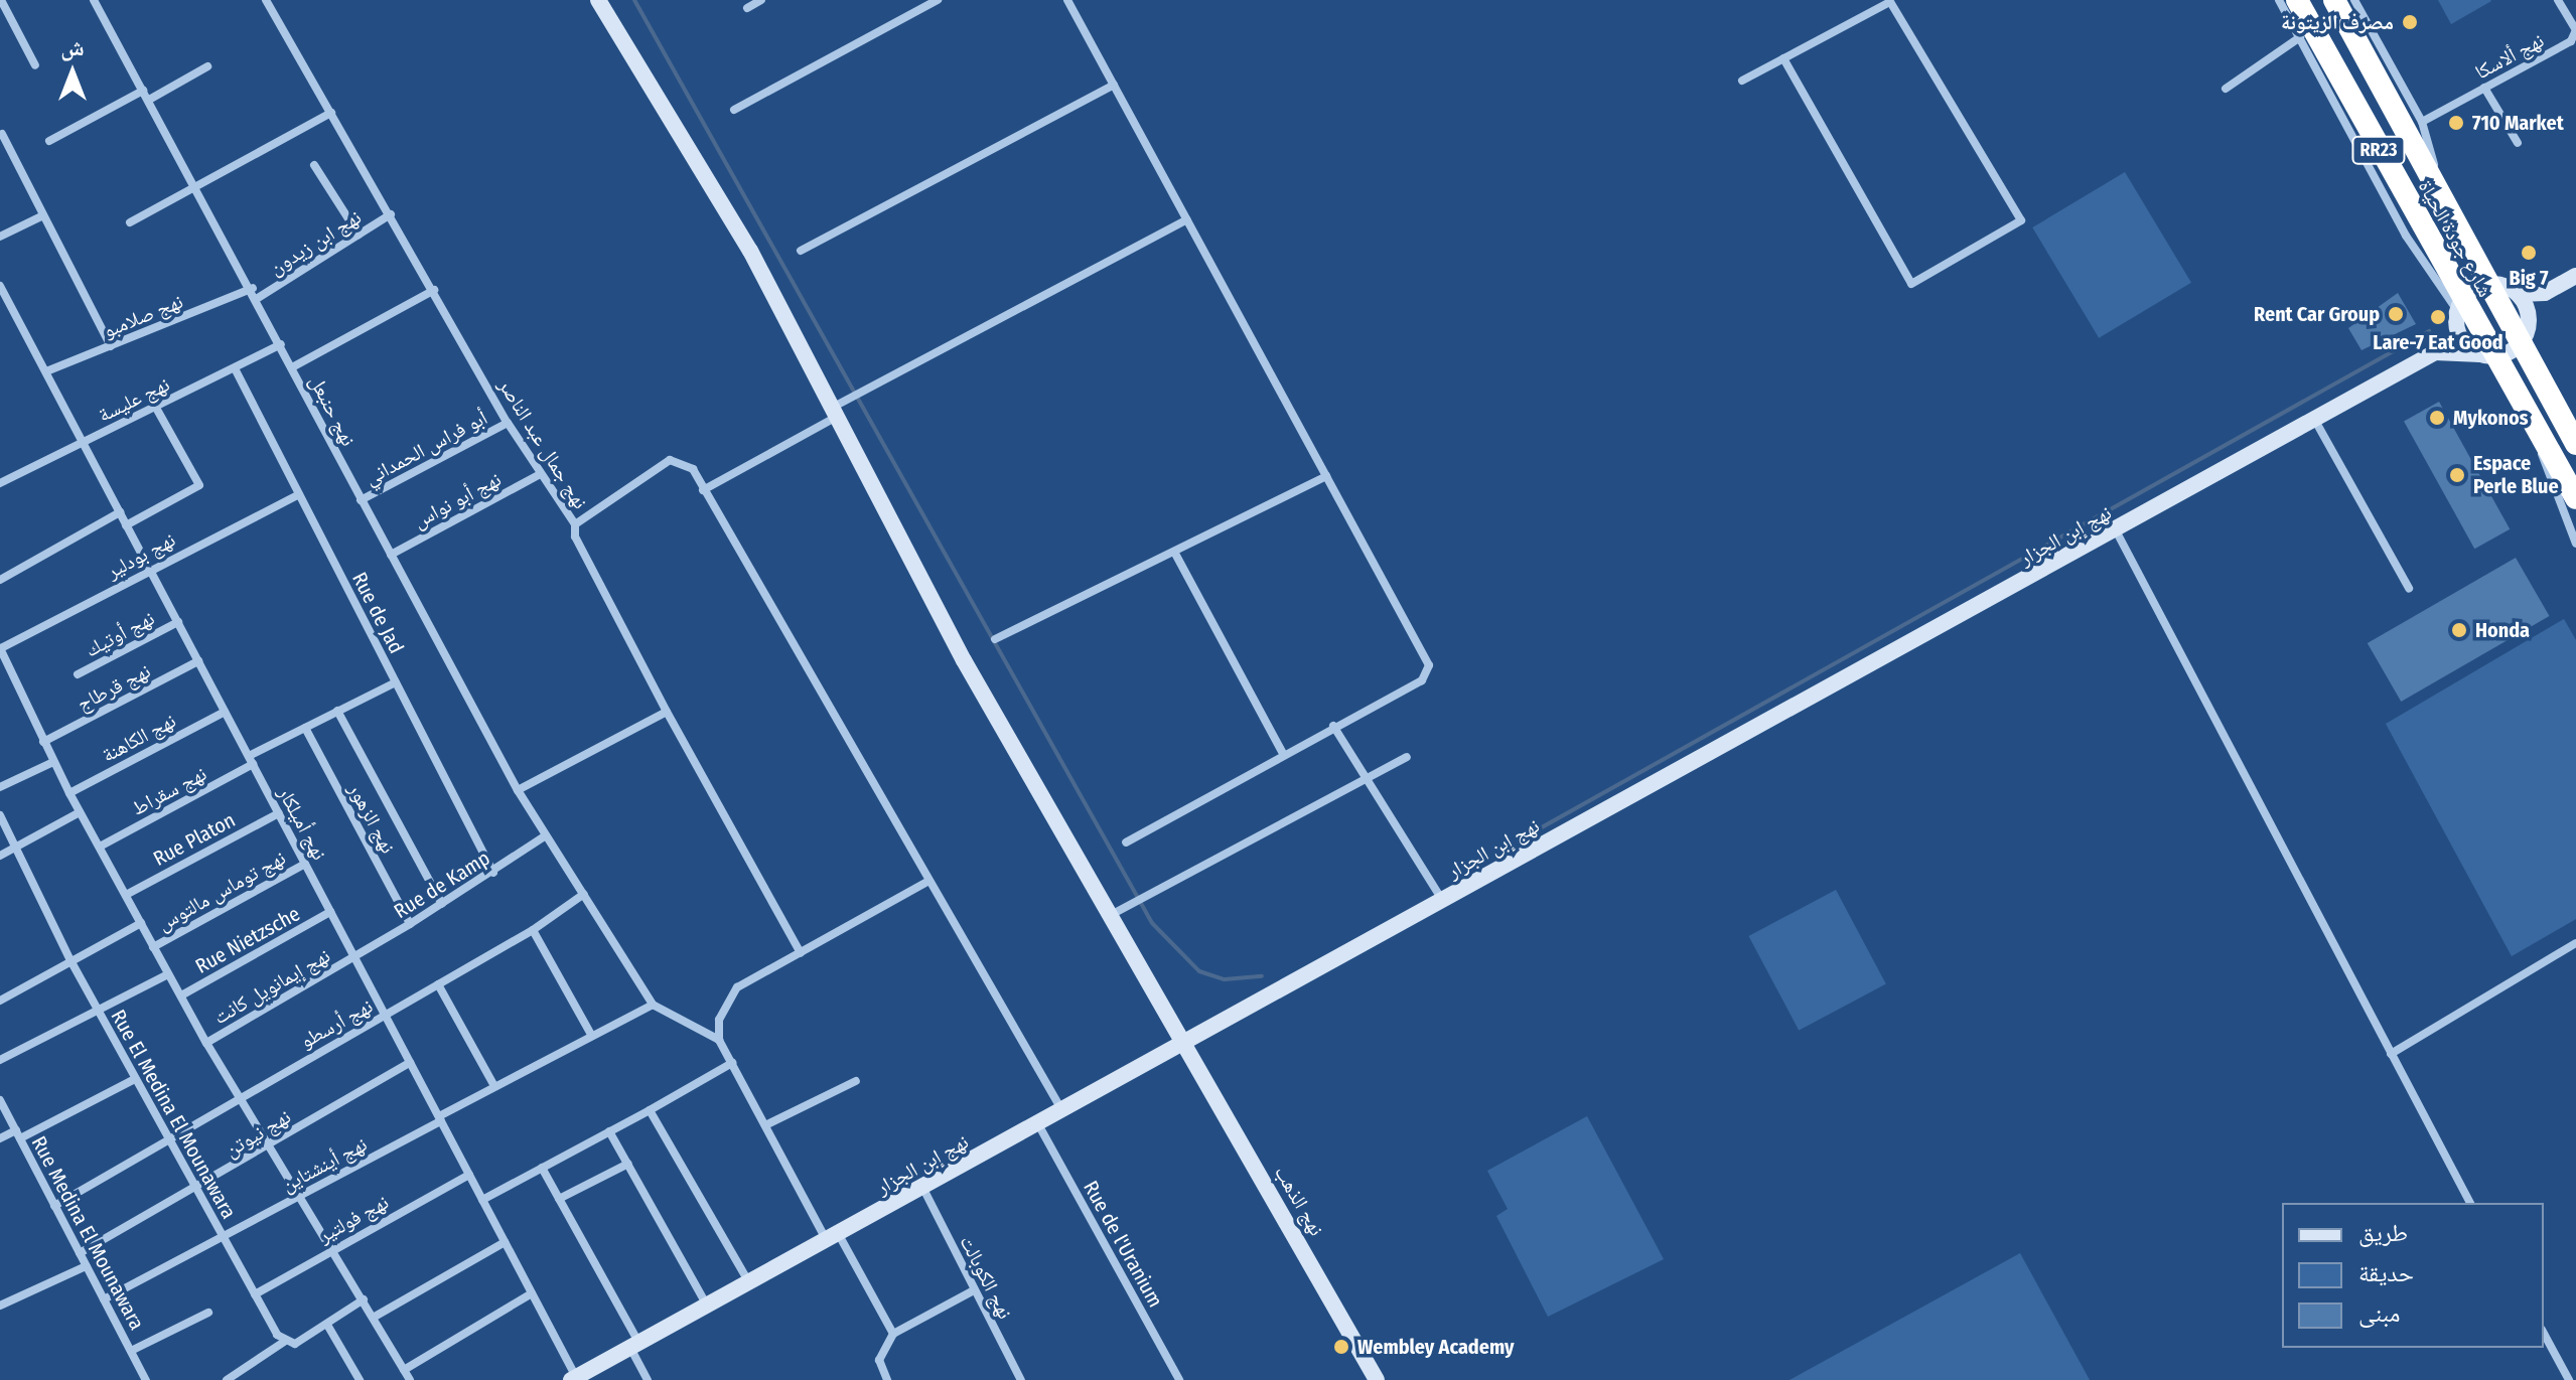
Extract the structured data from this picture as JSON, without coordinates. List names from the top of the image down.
{
  "streets": {
    "highway": ["RR23", "شارع جودة الحياة"],
    "street": [
      "نهج ألاسكا",
      "نهج ابن زيدون",
      "نهج صلامبو",
      "نهج عليسة",
      "نهج حنبعل",
      "نهج جمال عبد الناصر",
      "أبو فراس الحمداني",
      "نهج أبو نواس",
      "نهج إبن الجزار",
      "نهج بودلير",
      "Rue de Jad",
      "نهج أوتيك",
      "نهج قرطاج",
      "نهج الكاهنة",
      "نهج سقراط",
      "نهج الزهور",
      "نهج أميلكار",
      "Rue Platon",
      "Rue de Kamp",
      "نهج توماس مالتوس",
      "Rue Nietzsche",
      "نهج إيمانويل كانت",
      "نهج أرسطو",
      "Rue El Medina El Mounawara",
      "نهج نيوتن",
      "نهج أينشتاين",
      "نهج الذهب",
      "نهج فولتير",
      "Rue Medina El Mounawara",
      "Rue de l'Uranium",
      "نهج الكوبالت"
    ]
  },
  "crossings": [
    ["نهج ابن زيدون", "نهج حنبعل"],
    ["نهج ابن زيدون", "نهج جمال عبد الناصر"],
    ["نهج صلامبو", "نهج حنبعل"],
    ["نهج صلامبو", "نهج أميلكار"],
    ["نهج عليسة", "نهج حنبعل"],
    ["نهج عليسة", "Rue de Jad"],
    ["نهج عليسة", "نهج أميلكار"],
    ["نهج حنبعل", "أبو فراس الحمداني"],
    ["نهج حنبعل", "نهج أبو نواس"],
    ["نهج حنبعل", "Rue de Kamp"],
    ["نهج حنبعل", "نهج أرسطو"],
    ["نهج حنبعل", "نهج أينشتاين"],
    ["نهج جمال عبد الناصر", "أبو فراس الحمداني"],
    ["نهج جمال عبد الناصر", "نهج أبو نواس"],
    ["نهج إبن الجزار", "نهج أميلكار"],
    ["نهج إبن الجزار", "نهج الذهب"],
    ["نهج إبن الجزار", "Rue de l'Uranium"],
    ["نهج إبن الجزار", "نهج الكوبالت"],
    ["نهج بودلير", "Rue de Jad"],
    ["نهج بودلير", "نهج أميلكار"],
    ["Rue de Jad", "نهج سقراط"],
    ["Rue de Jad", "Rue de Kamp"],
    ["نهج أوتيك", "نهج أميلكار"],
    ["نهج قرطاج", "نهج أميلكار"],
    ["نهج الكاهنة", "نهج أميلكار"],
    ["نهج سقراط", "نهج الزهور"],
    ["نهج سقراط", "نهج أميلكار"],
    ["نهج الزهور", "Rue de Kamp"],
    ["نهج أميلكار", "Rue Platon"],
    ["نهج أميلكار", "Rue de Kamp"],
    ["نهج أميلكار", "نهج توماس مالتوس"],
    ["نهج أميلكار", "Rue Nietzsche"],
    ["نهج أميلكار", "نهج إيمانويل كانت"],
    ["نهج أميلكار", "نهج أرسطو"],
    ["نهج أميلكار", "نهج نيوتن"],
    ["نهج أميلكار", "نهج أينشتاين"],
    ["نهج أميلكار", "نهج فولتير"],
    ["Rue de Kamp", "نهج إيمانويل كانت"],
    ["نهج أرسطو", "Rue El Medina El Mounawara"],
    ["نهج أرسطو", "Rue Medina El Mounawara"],
    ["Rue El Medina El Mounawara", "نهج نيوتن"],
    ["Rue El Medina El Mounawara", "نهج أينشتاين"],
    ["Rue El Medina El Mounawara", "نهج فولتير"],
    ["نهج نيوتن", "Rue Medina El Mounawara"],
    ["نهج أينشتاين", "Rue Medina El Mounawara"]
  ],
  "places": [
    "مصرف الزيتونة",
    "710 Market",
    "Big 7",
    "Rent Car Group",
    "Lare-7 Eat Good",
    "Mykonos",
    "Espace Perle Blue",
    "Honda",
    "Wembley Academy"
  ],
  "legend": ["طريق", "حديقة", "مبنى"],
  "north": "top"
}
